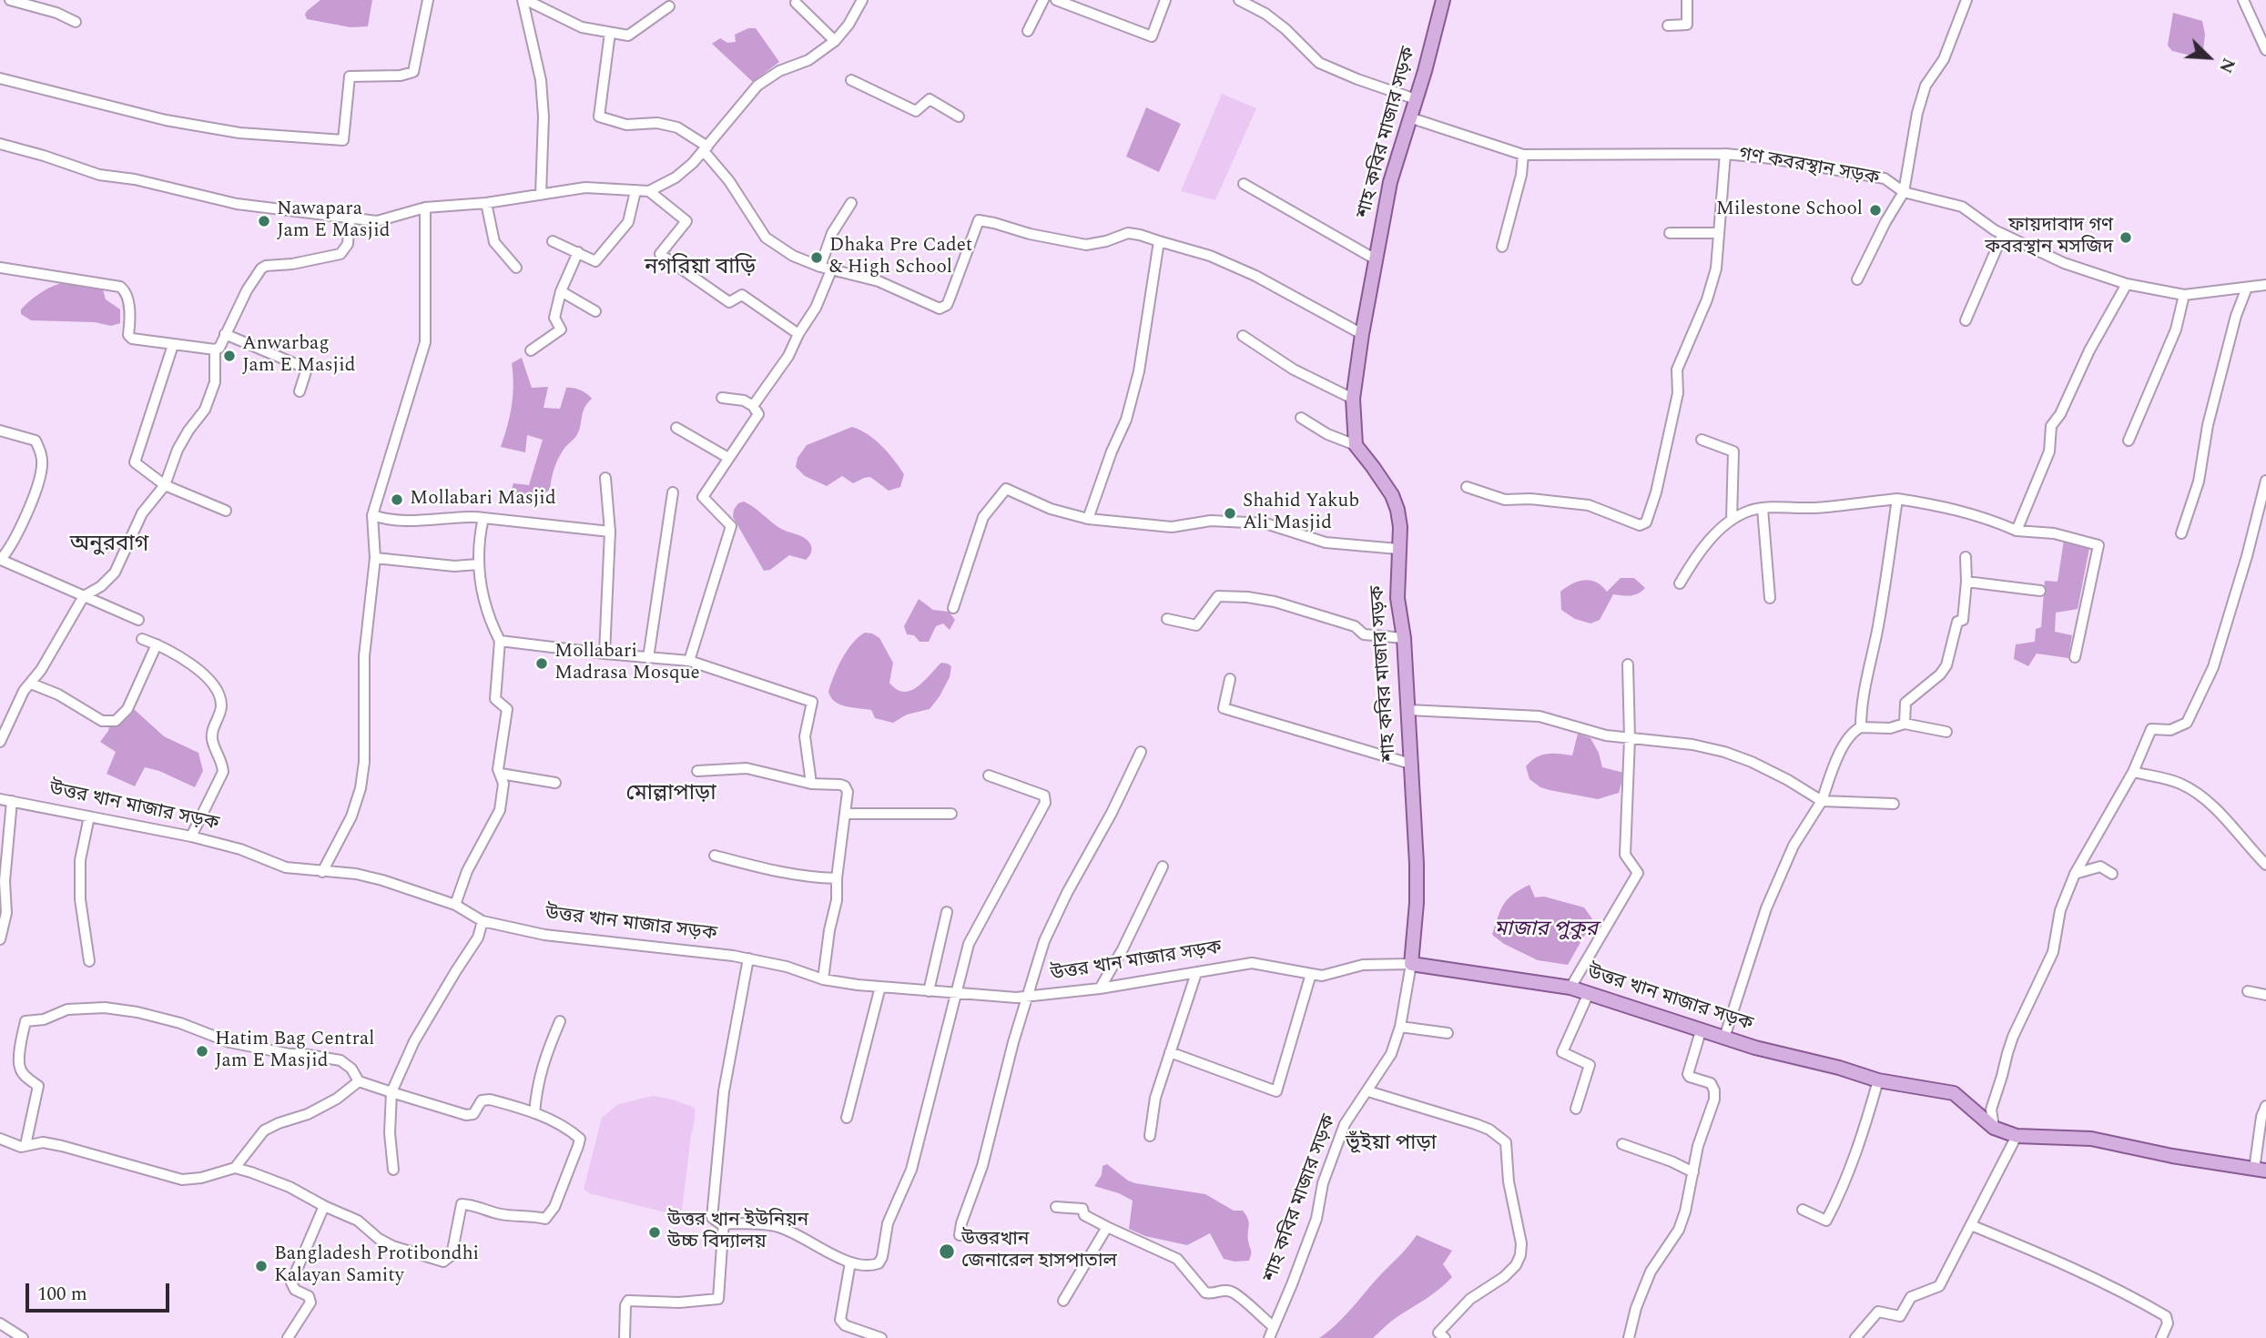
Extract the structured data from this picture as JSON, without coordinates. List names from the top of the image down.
{
  "streets": {
    "main road": ["শাহ কবির মাজার সড়ক", "উত্তর খান মাজার সড়ক"],
    "street": ["গণ কবরস্থান সড়ক"]
  },
  "crossings": [
    ["শাহ কবির মাজার সড়ক", "গণ কবরস্থান সড়ক"],
    ["শাহ কবির মাজার সড়ক", "উত্তর খান মাজার সড়ক"]
  ],
  "districts": [
    "নগরিয়া বাড়ি",
    "অনুরবাগ",
    "মোল্লাপাড়া",
    "ভূঁইয়া পাড়া"
  ],
  "water": ["মাজার পুকুর"],
  "places": [
    "Milestone School",
    "Nawapara Jam E Masjid",
    "ফায়দাবাদ গণ কবরস্থান মসজিদ",
    "Dhaka Pre Cadet & High School",
    "Anwarbag Jam E Masjid",
    "Mollabari Masjid",
    "Shahid Yakub Ali Masjid",
    "Mollabari Madrasa Mosque",
    "Hatim Bag Central Jam E Masjid",
    "উত্তর খান ইউনিয়ন উচ্চ বিদ্যালয়",
    "উত্তরখান জেনারেল হাসপাতাল",
    "Bangladesh Protibondhi Kalayan Samity"
  ],
  "scale_bar": "100 m",
  "north": "bottom right"
}
